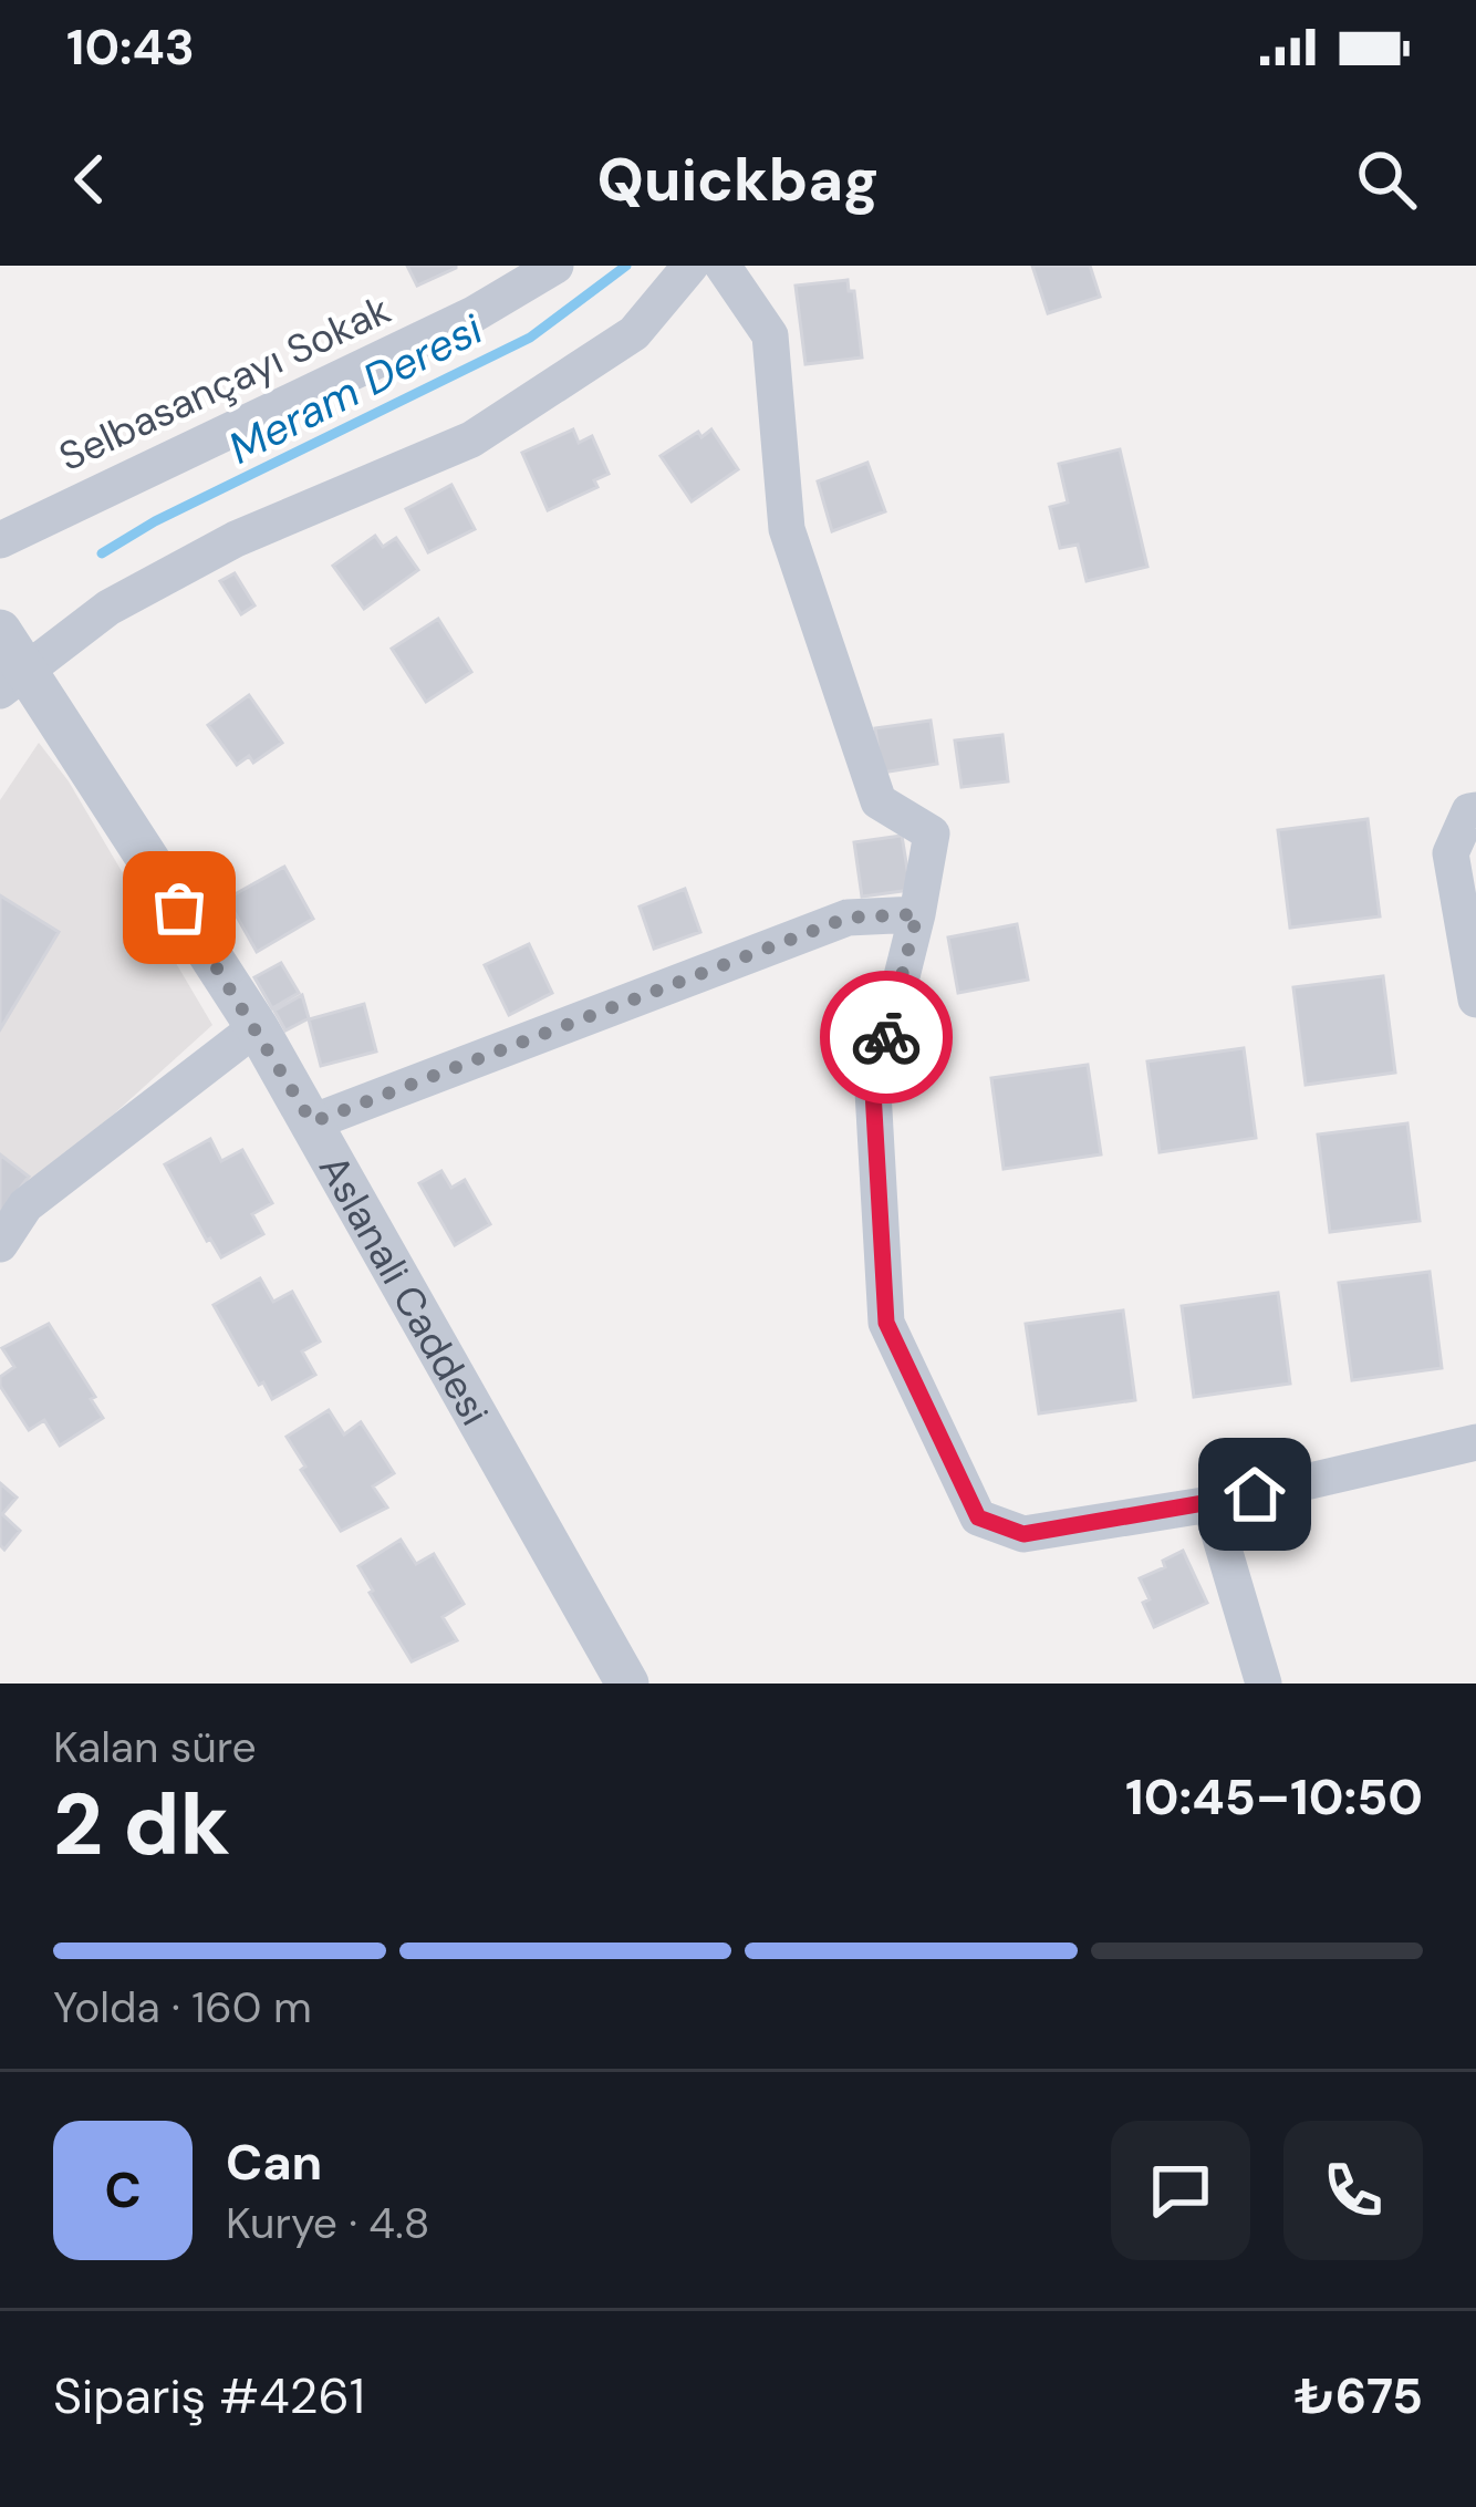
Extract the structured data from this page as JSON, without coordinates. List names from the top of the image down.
{
  "streets": {
    "street": ["Selbasançayı Sokak", "Aslanali Caddesi"]
  },
  "water": ["Meram Deresi"],
  "page": {
    "status": "10:43",
    "header": "Quickbag",
    "heading": ["2 dk", "Kalan süre", "10:45–10:50"],
    "panel": [
      "Can",
      "Kurye · 4.8",
      "Sipariş #4261",
      "₺675"
    ],
    "bar": "Yolda · 160 m",
    "round": "C"
  }
}
